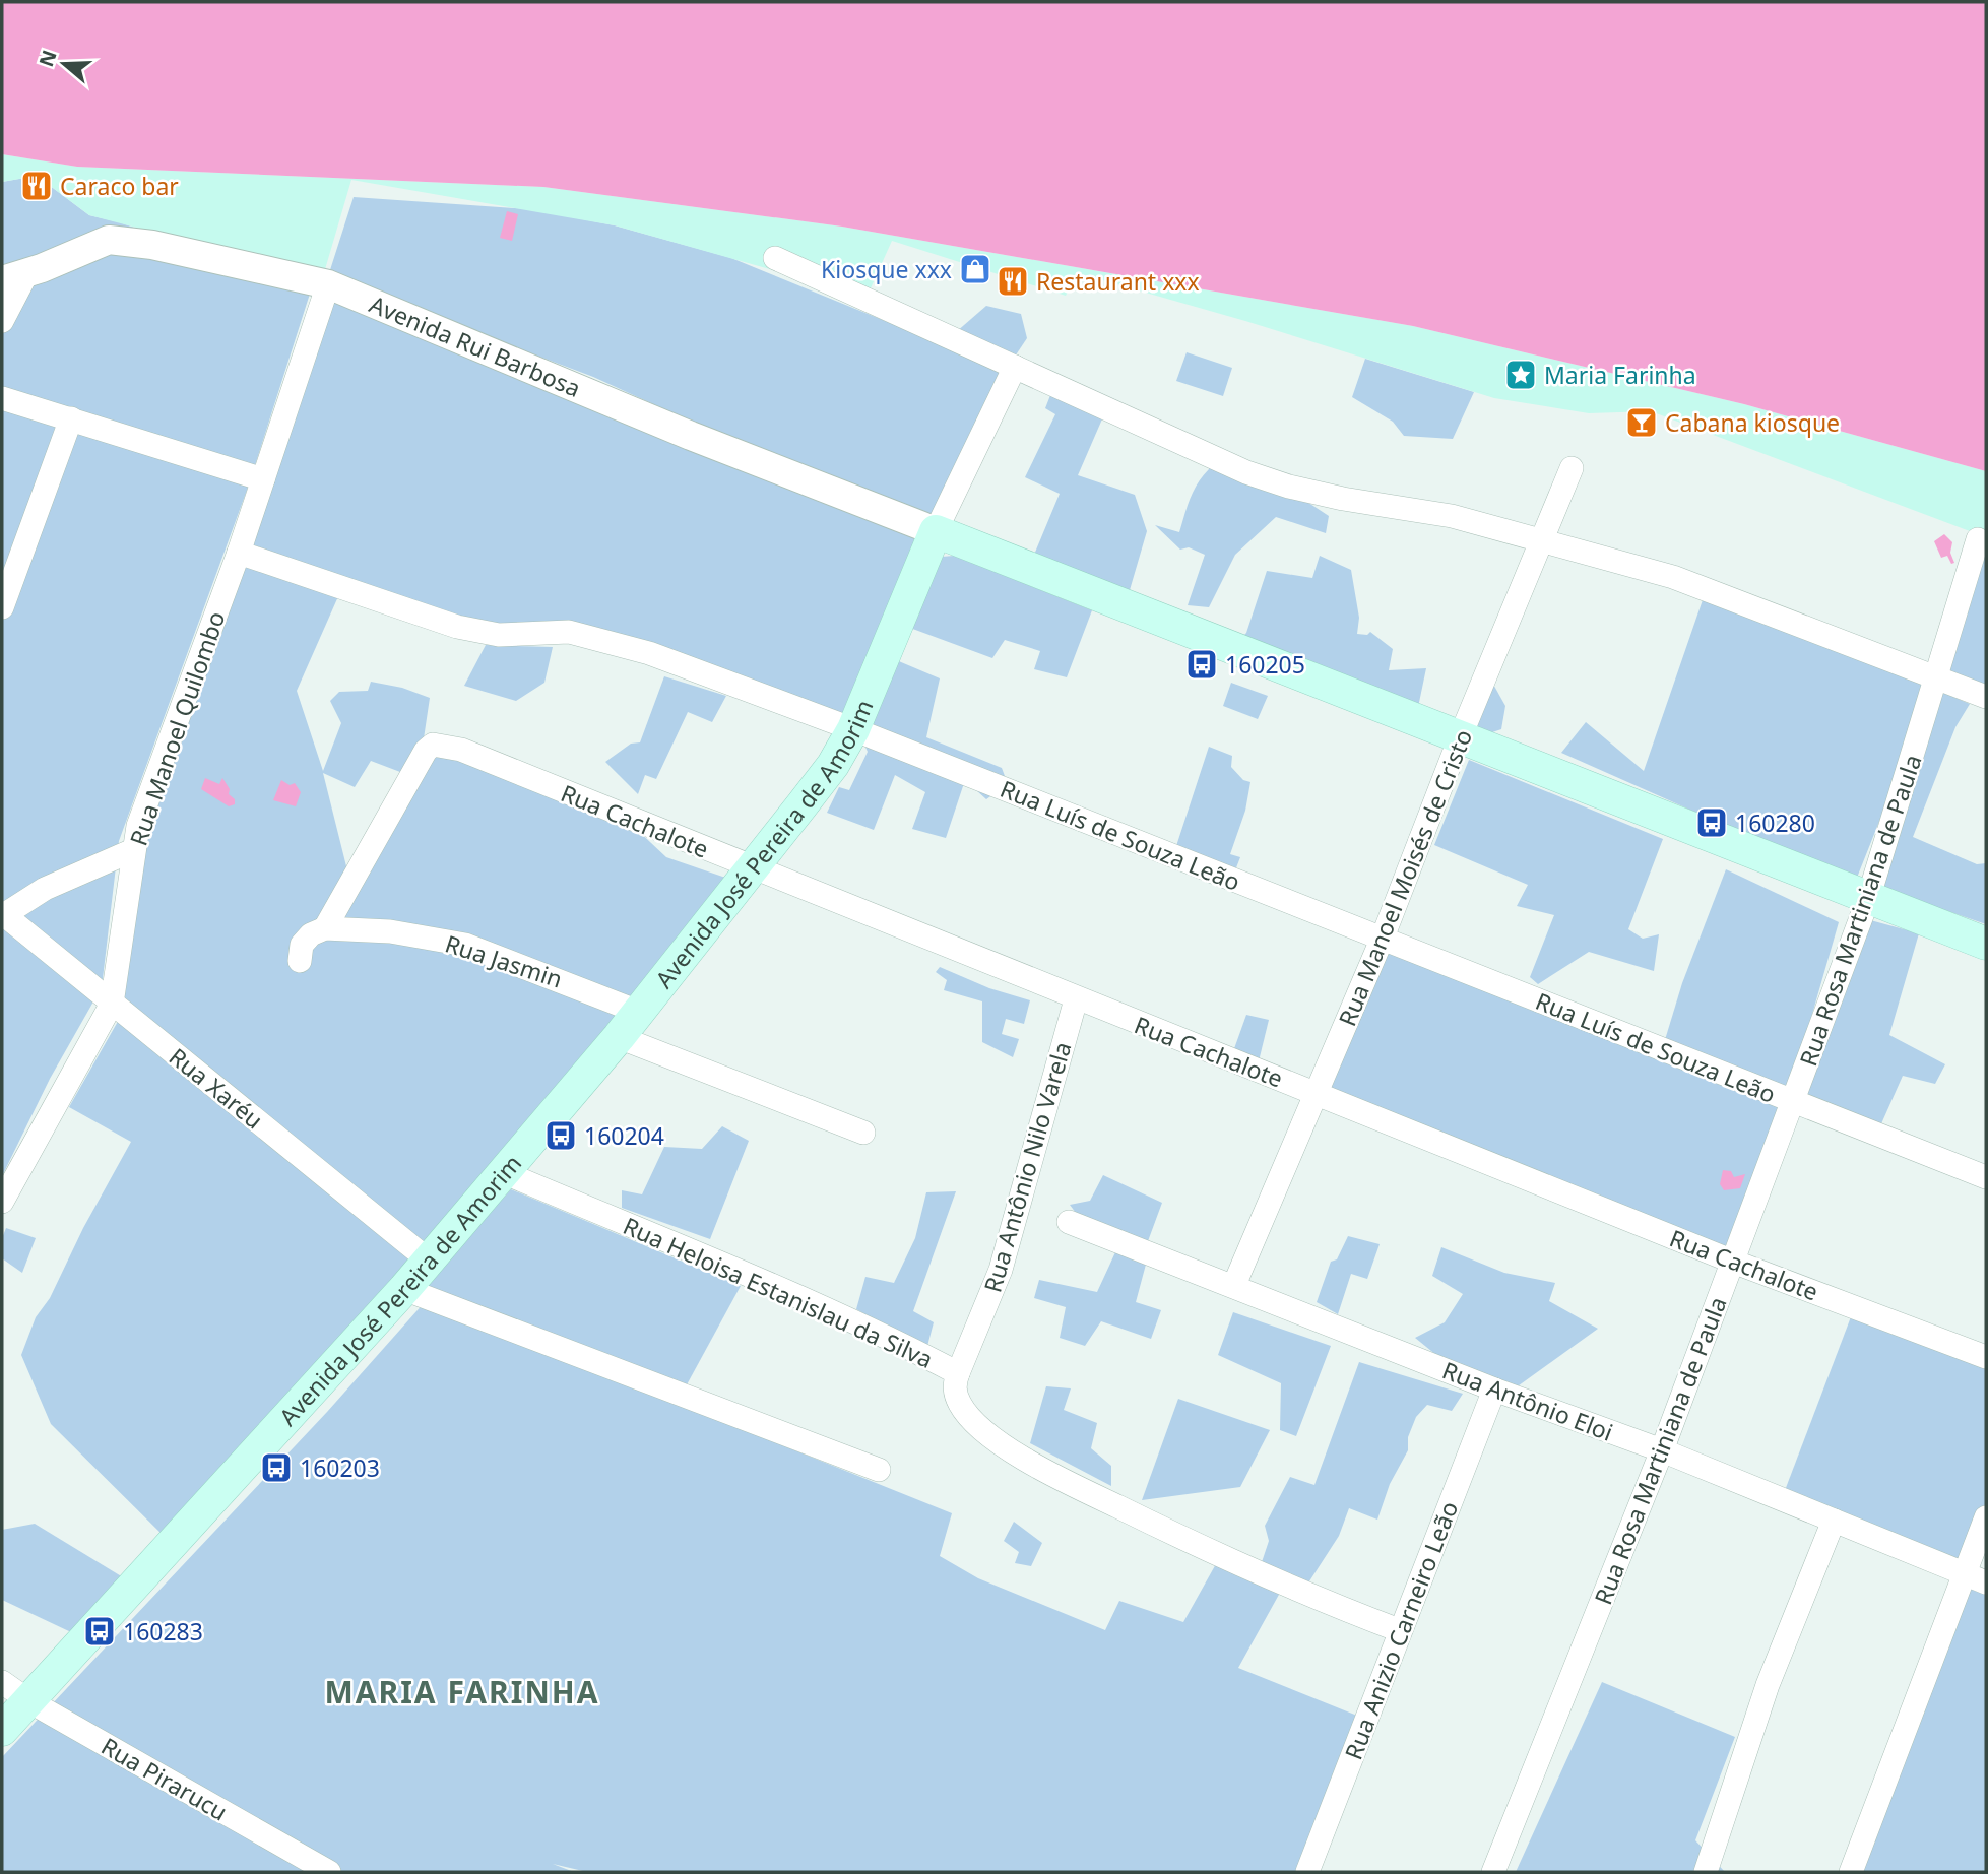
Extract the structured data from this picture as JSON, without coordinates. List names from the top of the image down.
{
  "streets": {
    "main road": ["Avenida José Pereira de Amorim"],
    "street": [
      "Avenida Rui Barbosa",
      "Rua Manoel Quilombo",
      "Rua Cachalote",
      "Rua Luís de Souza Leão",
      "Rua Manoel Moisés de Cristo",
      "Rua Rosa Martiniana de Paula",
      "Rua Jasmin",
      "Rua Xaréu",
      "Rua Antônio Nilo Varela",
      "Rua Heloisa Estanislau da Silva",
      "Rua Antônio Eloi",
      "Rua Anizio Carneiro Leão",
      "Rua Pirarucu"
    ]
  },
  "crossings": [
    ["Avenida Rui Barbosa", "Rua Manoel Quilombo"],
    ["Avenida Rui Barbosa", "Avenida José Pereira de Amorim"],
    ["Rua Manoel Quilombo", "Rua Luís de Souza Leão"],
    ["Rua Manoel Quilombo", "Rua Xaréu"],
    ["Rua Cachalote", "Avenida José Pereira de Amorim"],
    ["Rua Cachalote", "Rua Manoel Moisés de Cristo"],
    ["Rua Cachalote", "Rua Rosa Martiniana de Paula"],
    ["Rua Cachalote", "Rua Jasmin"],
    ["Rua Cachalote", "Rua Antônio Nilo Varela"],
    ["Rua Luís de Souza Leão", "Avenida José Pereira de Amorim"],
    ["Rua Luís de Souza Leão", "Rua Manoel Moisés de Cristo"],
    ["Rua Luís de Souza Leão", "Rua Rosa Martiniana de Paula"],
    ["Avenida José Pereira de Amorim", "Rua Jasmin"],
    ["Avenida José Pereira de Amorim", "Rua Xaréu"],
    ["Avenida José Pereira de Amorim", "Rua Heloisa Estanislau da Silva"],
    ["Avenida José Pereira de Amorim", "Rua Pirarucu"],
    ["Rua Manoel Moisés de Cristo", "Rua Antônio Eloi"],
    ["Rua Rosa Martiniana de Paula", "Rua Antônio Eloi"],
    ["Rua Antônio Nilo Varela", "Rua Heloisa Estanislau da Silva"],
    ["Rua Heloisa Estanislau da Silva", "Rua Anizio Carneiro Leão"],
    ["Rua Antônio Eloi", "Rua Anizio Carneiro Leão"]
  ],
  "districts": ["MARIA FARINHA"],
  "places": {
    "restaurant": ["Caraco bar", "Restaurant xxx"],
    "shop": ["Kiosque xxx"],
    "place": ["Maria Farinha"],
    "bar": ["Cabana kiosque"],
    "bus stop": [
      "160205",
      "160280",
      "160204",
      "160203",
      "160283"
    ]
  },
  "north": "left"
}
